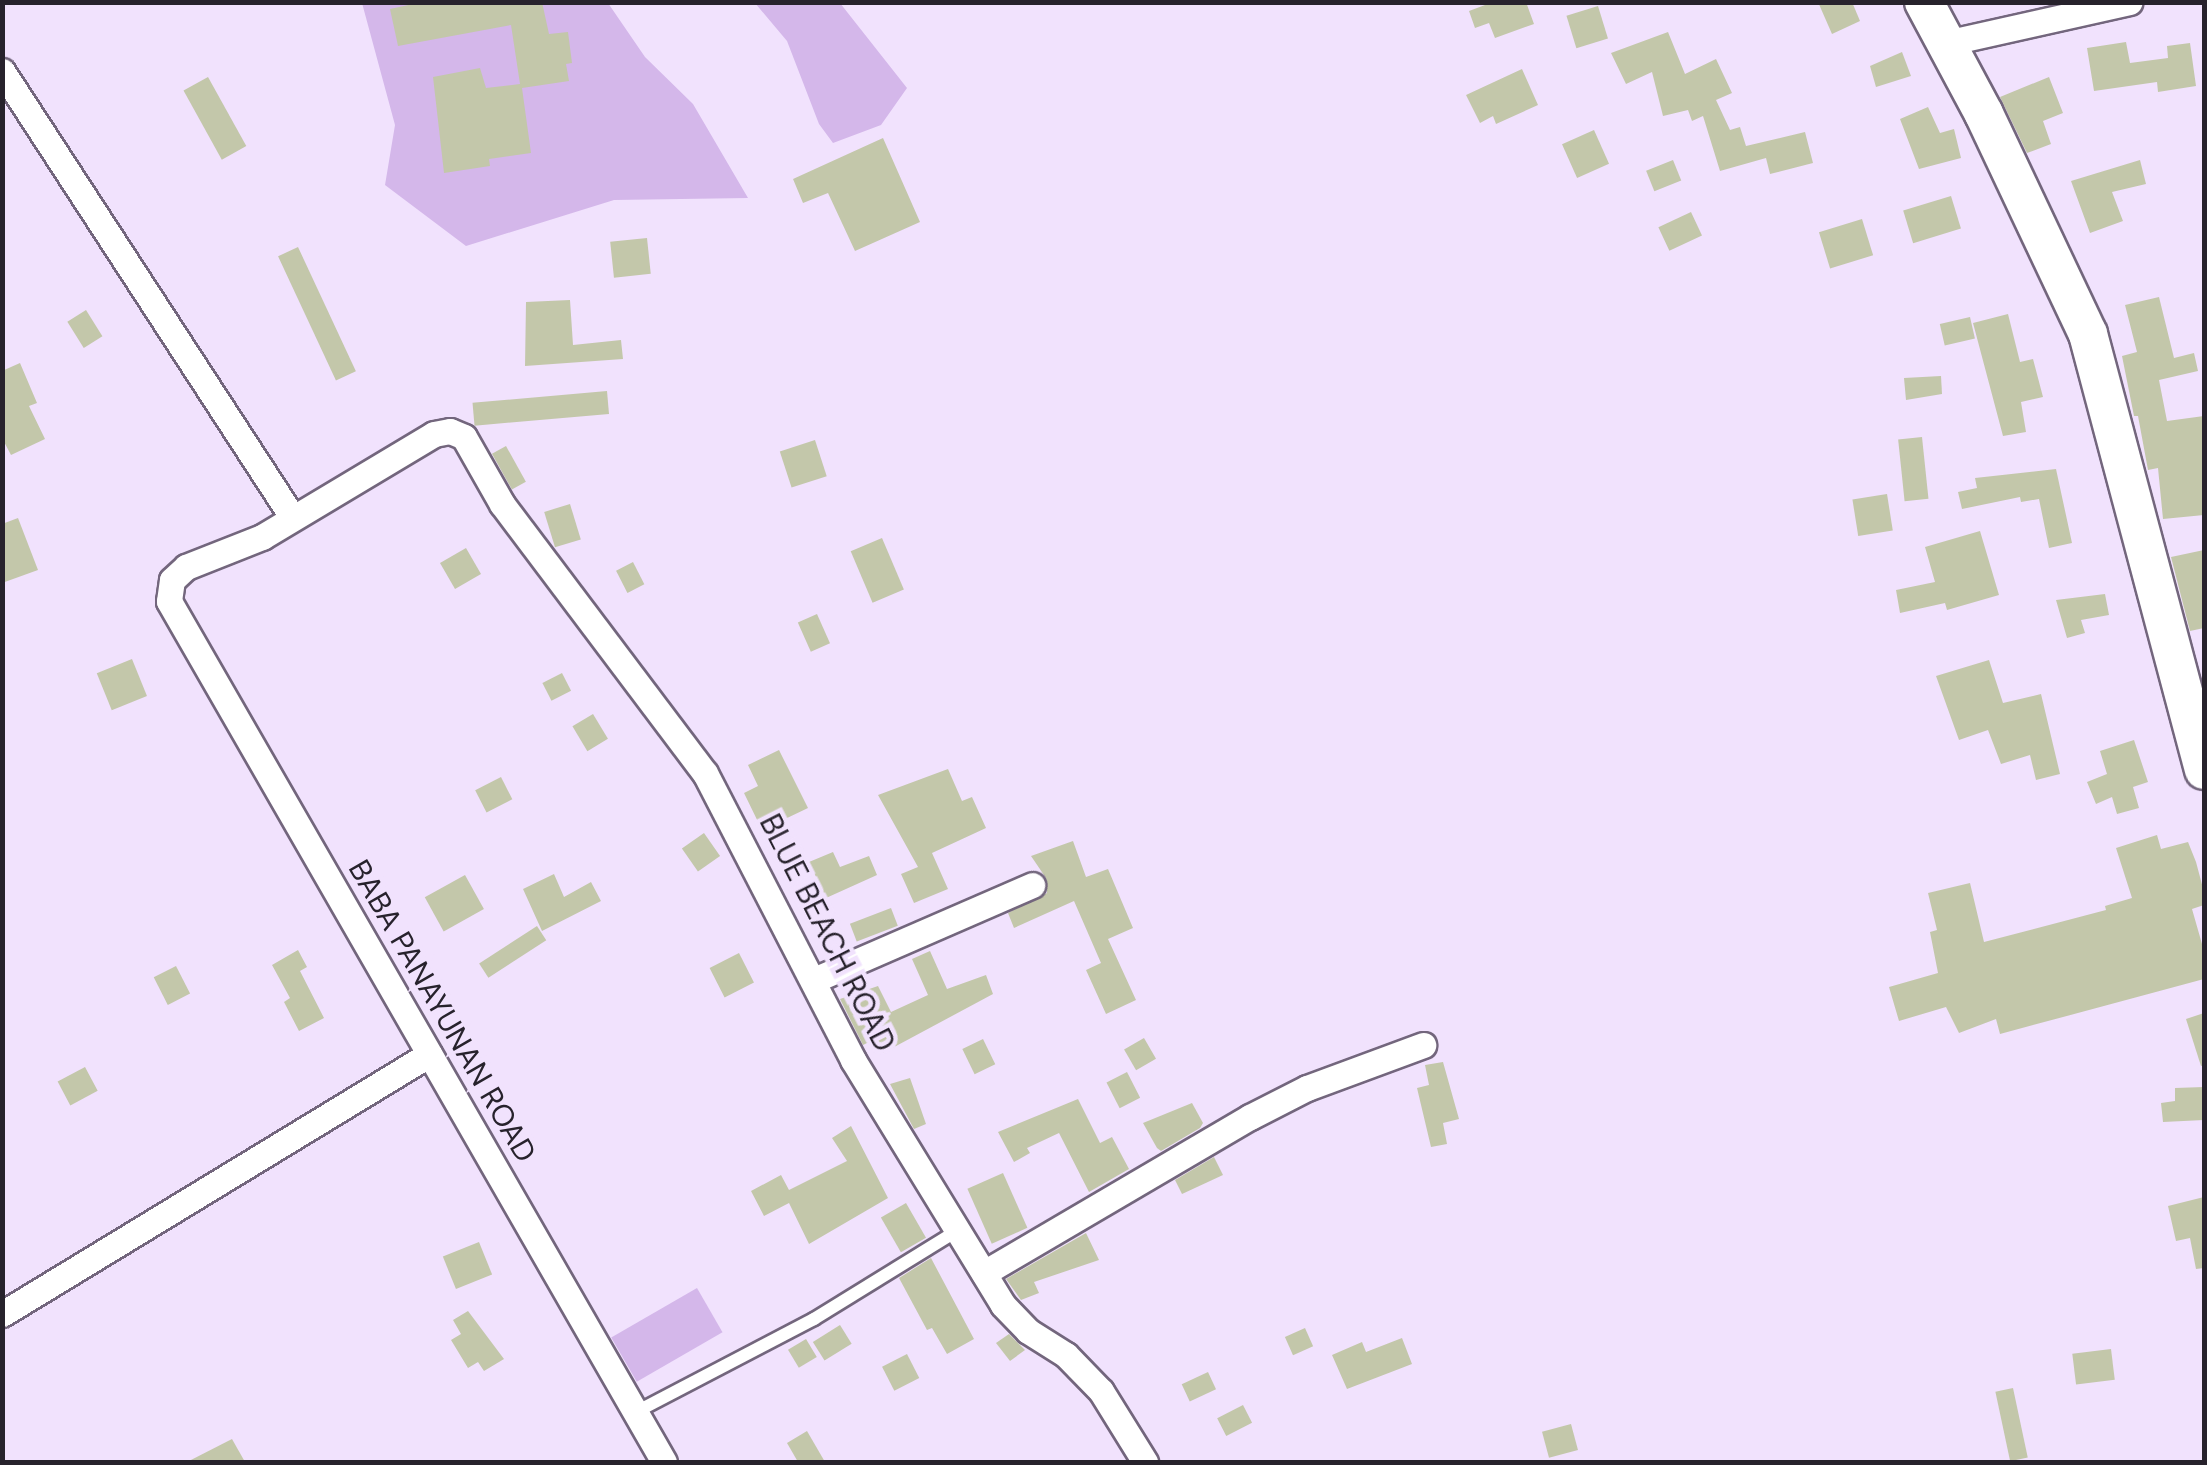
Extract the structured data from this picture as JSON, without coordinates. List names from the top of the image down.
{
  "streets": {
    "street": ["BLUE BEACH ROAD", "BABA PANAYUNAN ROAD"]
  },
  "crossings": [
    ["BLUE BEACH ROAD", "BABA PANAYUNAN ROAD"]
  ]
}
